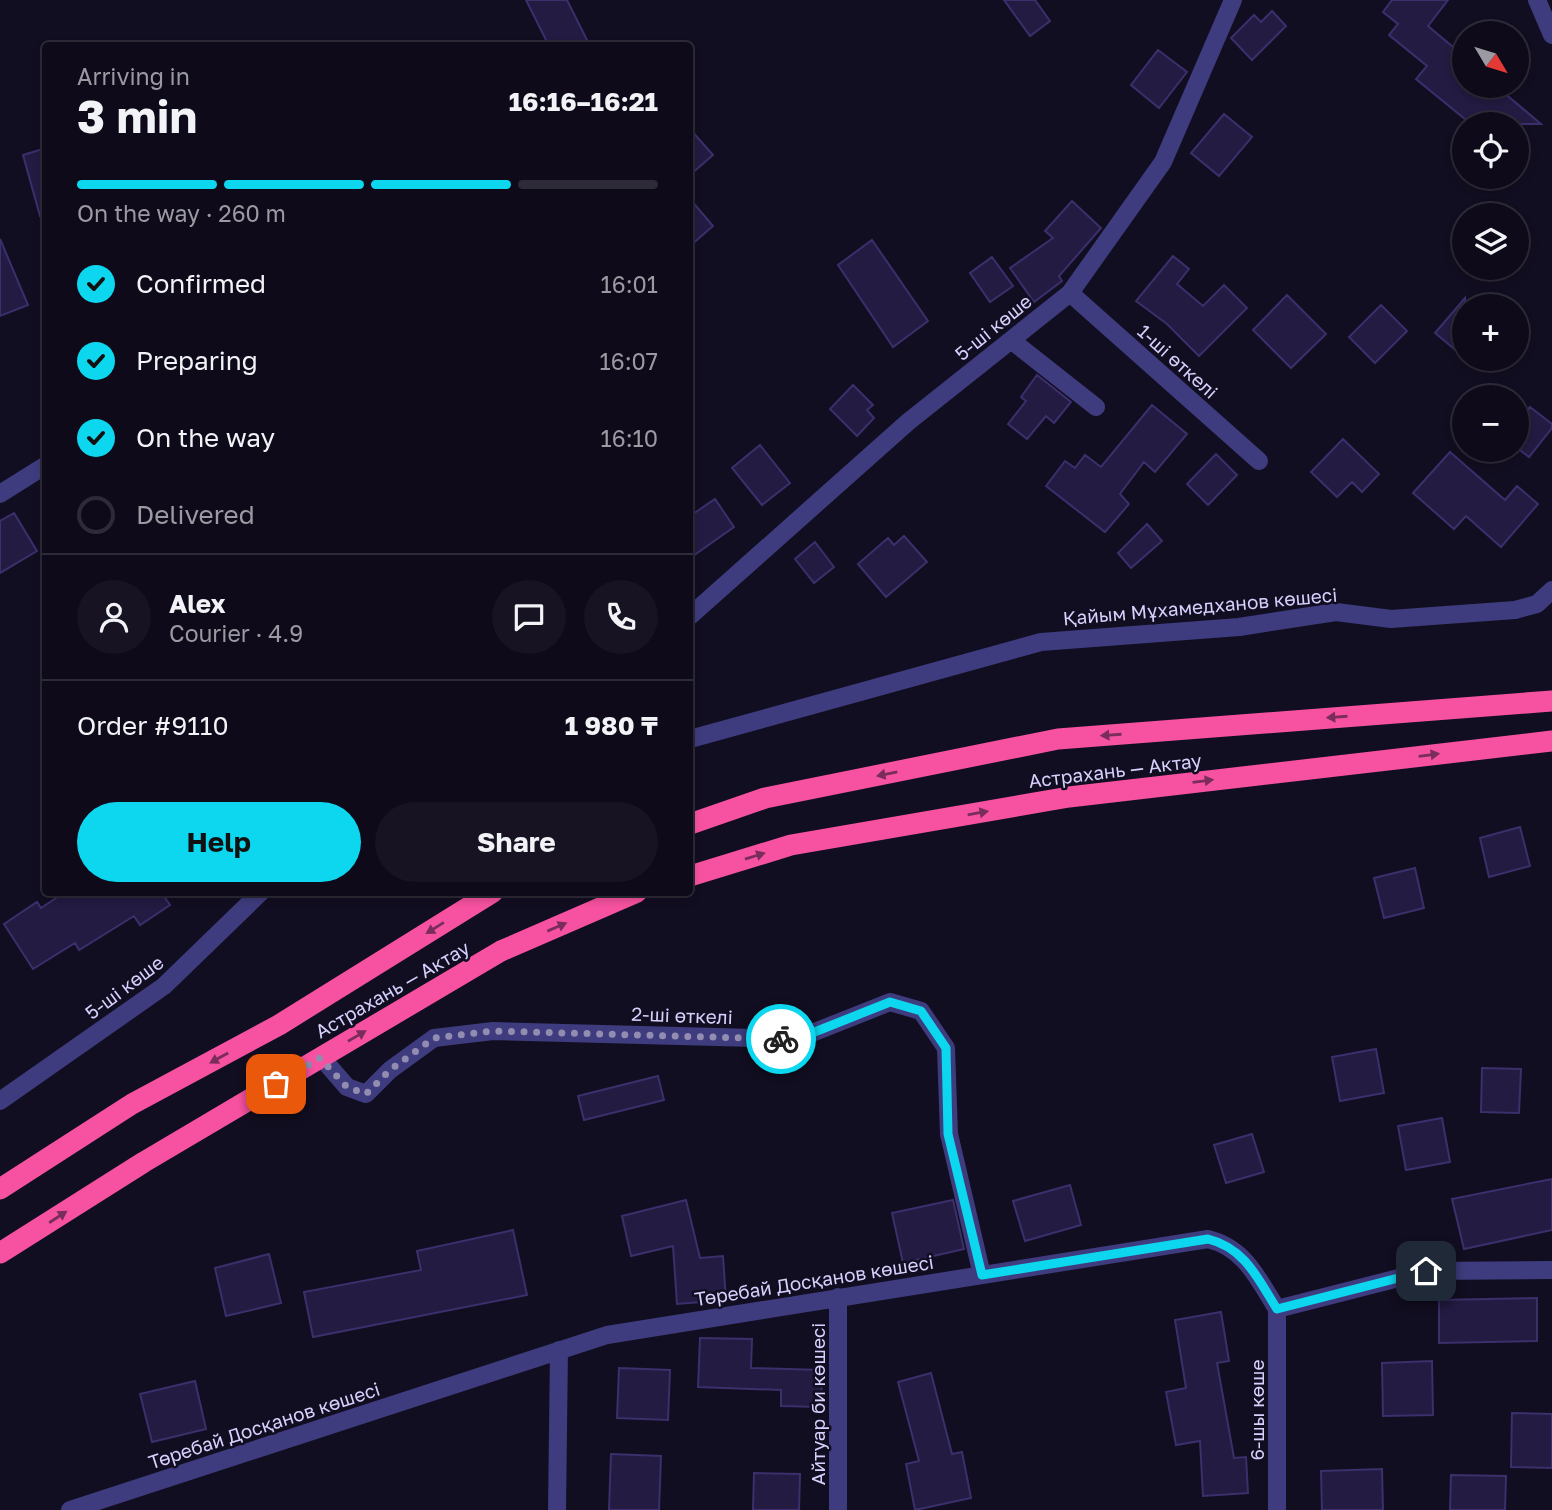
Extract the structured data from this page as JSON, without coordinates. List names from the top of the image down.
{
  "streets": {
    "highway": ["Астрахань — Актау"],
    "street": [
      "5-шi көше",
      "1-ші өткелі",
      "Қайым Мұхамедханов көшесi",
      "2-ші өткелі",
      "Төребай Досқанов көшесі",
      "Айтуар би көшесі",
      "6-шы көше"
    ]
  },
  "crossings": [
    ["5-шi көше", "1-ші өткелі"],
    ["Астрахань — Актау", "2-ші өткелі"],
    ["2-ші өткелі", "Төребай Досқанов көшесі"],
    ["Төребай Досқанов көшесі", "Айтуар би көшесі"],
    ["Төребай Досқанов көшесі", "6-шы көше"]
  ],
  "north": "bottom right",
  "page": {
    "map_buttons": ["+", "−"],
    "heading": ["3 min", "Arriving in", "16:16–16:21"],
    "panel": [
      "Alex",
      "Courier · 4.9",
      "Order #9110",
      "1 980 ₸"
    ],
    "bar": "On the way · 260 m",
    "list": [
      ["Confirmed", "16:01"],
      ["Preparing", "16:07"],
      ["On the way", "16:10"],
      "Delivered"
    ],
    "buttons": ["Help", "Share"]
  }
}
